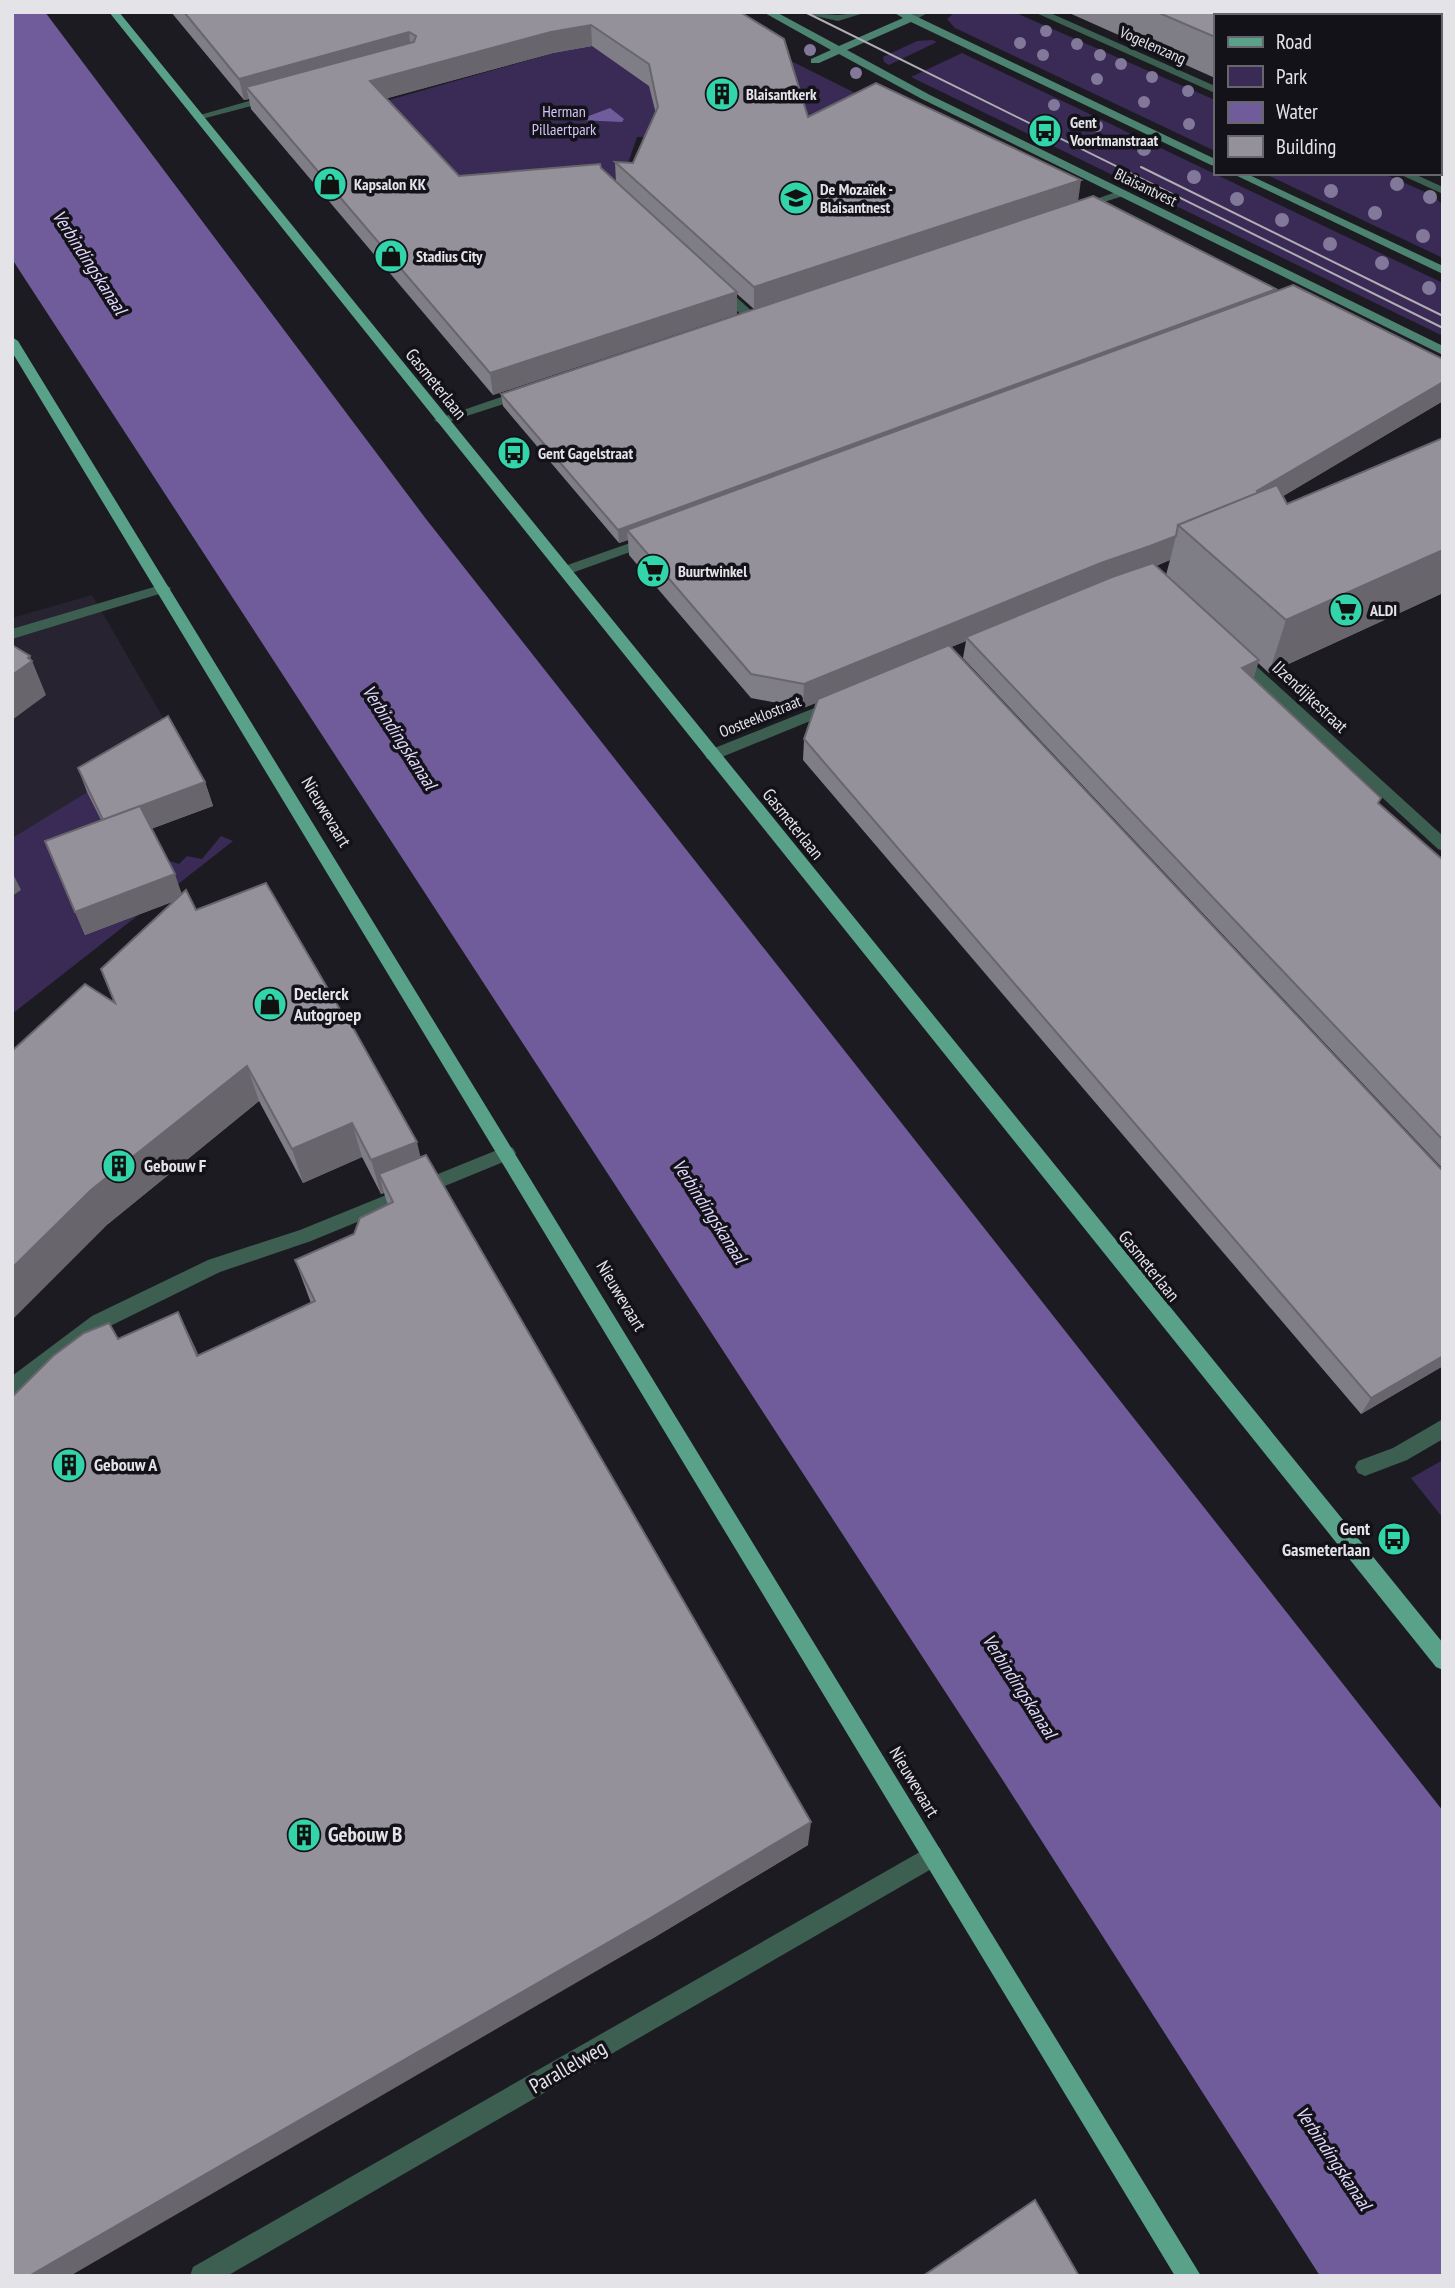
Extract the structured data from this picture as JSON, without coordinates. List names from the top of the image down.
{
  "streets": {
    "main road": ["Blaisantvest", "Gasmeterlaan", "Nieuwevaart"],
    "street": [
      "Vogelenzang",
      "IJzendijkestraat",
      "Oosteeklostraat",
      "Parallelweg"
    ]
  },
  "crossings": [
    ["Gasmeterlaan", "Oosteeklostraat"],
    ["Nieuwevaart", "Parallelweg"]
  ],
  "water": ["Verbindingskanaal"],
  "parks": ["Herman Pillaertpark"],
  "places": {
    "building": [
      "Blaisantkerk",
      "Gebouw F",
      "Gebouw A",
      "Gebouw B"
    ],
    "bus stop": ["Gent Voortmanstraat", "Gent Gagelstraat", "Gent Gasmeterlaan"],
    "shop": ["Kapsalon KK", "Stadius City", "Declerck Autogroep"],
    "school or university": ["De Mozaïek - Blaisantnest"],
    "supermarket": ["Buurtwinkel", "ALDI"]
  },
  "legend": [
    "Road",
    "Park",
    "Water",
    "Building"
  ]
}
